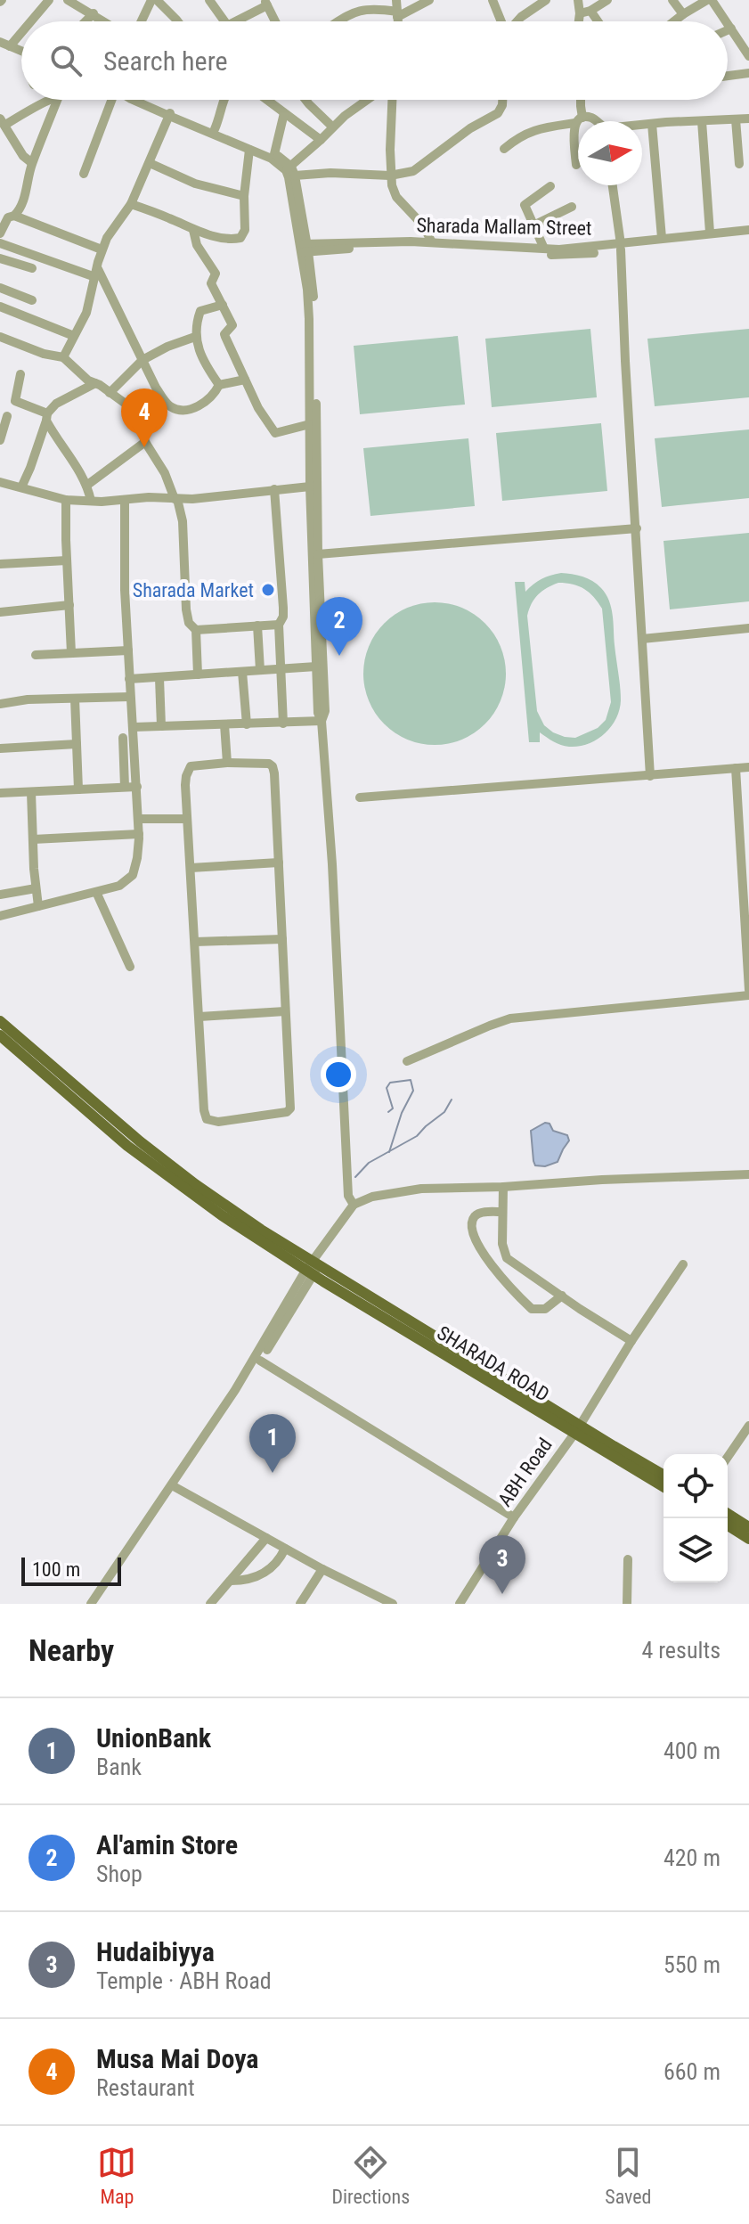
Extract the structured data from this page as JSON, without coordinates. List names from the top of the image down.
{
  "streets": {
    "street": ["Sharada Mallam Street", "ABH Road"]
  },
  "places": ["Sharada Market"],
  "scale_bar": "100 m",
  "north": "right",
  "page": {
    "search": "Search here",
    "pins": [
      "4",
      "2",
      "1",
      "3"
    ],
    "scale": "100 m",
    "heading": ["Nearby", "4 results"],
    "list": [
      {
        "mark": "1",
        "name": "UnionBank",
        "note": "Bank",
        "value": "400 m"
      },
      {
        "mark": "2",
        "name": "Al'amin Store",
        "note": "Shop",
        "value": "420 m"
      },
      {
        "mark": "3",
        "name": "Hudaibiyya",
        "note": "Temple · ABH Road",
        "value": "550 m"
      },
      {
        "mark": "4",
        "name": "Musa Mai Doya",
        "note": "Restaurant",
        "value": "660 m"
      }
    ],
    "nav": ["Map", "Directions", "Saved"]
  }
}
